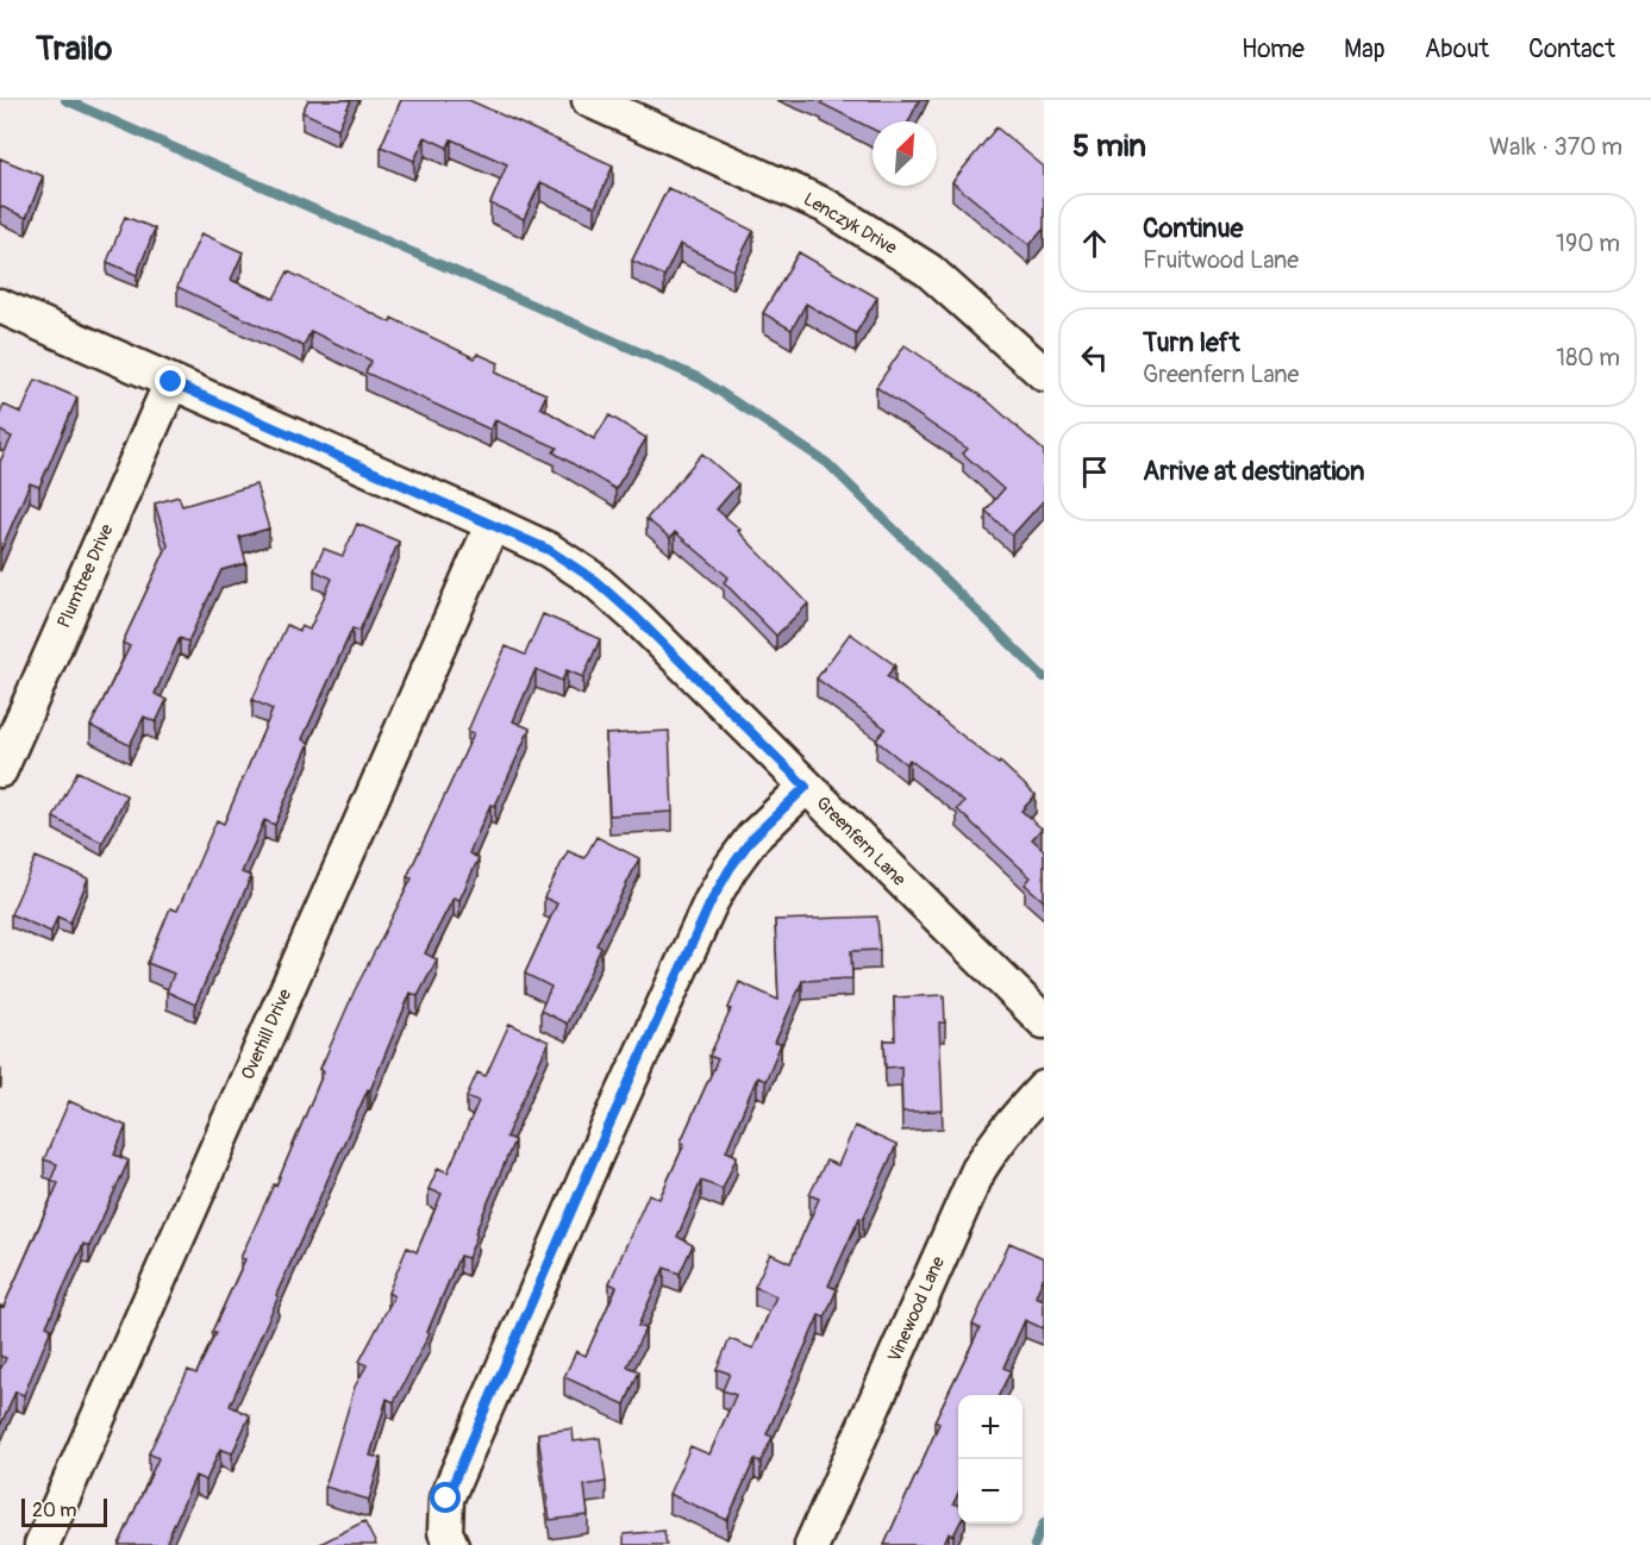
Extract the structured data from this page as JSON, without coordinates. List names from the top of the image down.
{
  "streets": {
    "street": [
      "Lenczyk Drive",
      "Plumtree Drive",
      "Greenfern Lane",
      "Overhill Drive",
      "Vinewood Lane"
    ]
  },
  "crossings": [
    ["Plumtree Drive", "Greenfern Lane"],
    ["Greenfern Lane", "Overhill Drive"]
  ],
  "scale_bar": "20 m",
  "north": "top right",
  "page": {
    "header": "Trailo",
    "nav": [
      "Home",
      "Map",
      "About",
      "Contact"
    ],
    "heading": ["5 min", "Walk · 370 m"],
    "list": [
      ["Continue", "Fruitwood Lane", "190 m"],
      ["Turn left", "Greenfern Lane", "180 m"],
      "Arrive at destination"
    ],
    "map_buttons": ["+", "−"],
    "scale": "20 m"
  }
}
